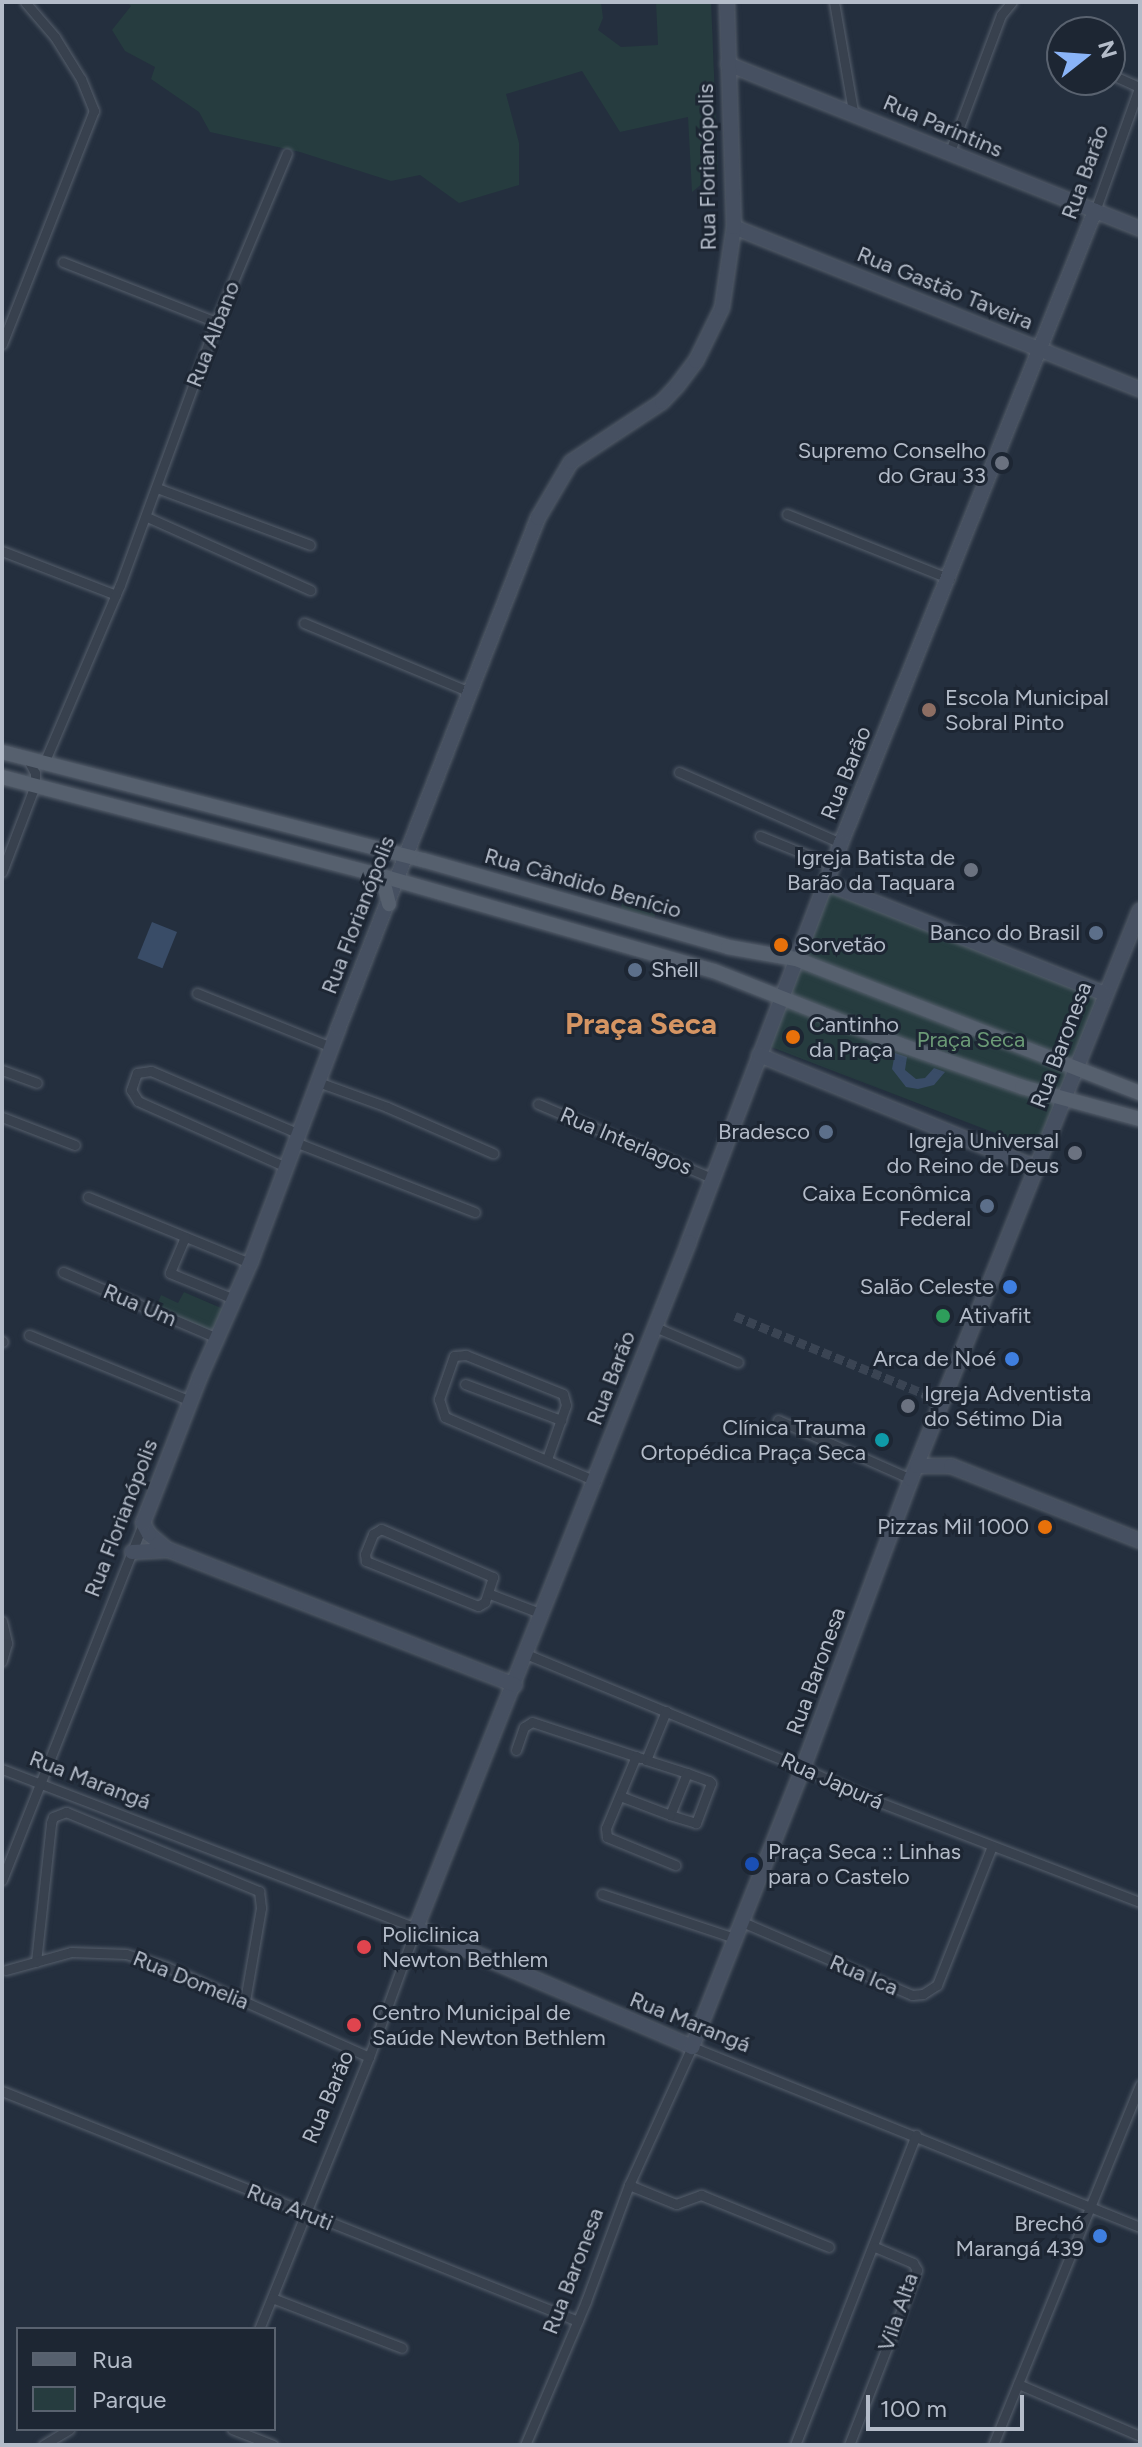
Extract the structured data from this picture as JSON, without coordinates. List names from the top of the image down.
{
  "streets": {
    "main road": ["Rua Cândido Benício"],
    "street": [
      "Rua Parintins",
      "Rua Florianópolis",
      "Rua Barão",
      "Rua Gastão Taveira",
      "Rua Albano",
      "Rua Baronesa",
      "Rua Interlagos",
      "Rua Um",
      "Rua Marangá",
      "Rua Japurá",
      "Rua Ica",
      "Rua Domelia",
      "Rua Aruti",
      "Vila Alta"
    ]
  },
  "crossings": [
    ["Rua Parintins", "Rua Florianópolis"],
    ["Rua Parintins", "Rua Barão"],
    ["Rua Florianópolis", "Rua Gastão Taveira"],
    ["Rua Florianópolis", "Rua Cândido Benício"],
    ["Rua Florianópolis", "Rua Um"],
    ["Rua Florianópolis", "Rua Marangá"],
    ["Rua Barão", "Rua Gastão Taveira"],
    ["Rua Barão", "Rua Cândido Benício"],
    ["Rua Barão", "Rua Interlagos"],
    ["Rua Barão", "Rua Marangá"],
    ["Rua Barão", "Rua Japurá"],
    ["Rua Barão", "Rua Domelia"],
    ["Rua Barão", "Rua Aruti"],
    ["Rua Albano", "Rua Cândido Benício"],
    ["Rua Cândido Benício", "Rua Baronesa"],
    ["Rua Baronesa", "Rua Marangá"],
    ["Rua Baronesa", "Rua Japurá"],
    ["Rua Baronesa", "Rua Ica"],
    ["Rua Baronesa", "Rua Aruti"],
    ["Rua Marangá", "Vila Alta"],
    ["Rua Japurá", "Rua Ica"]
  ],
  "districts": ["Praça Seca"],
  "parks": ["Praça Seca"],
  "places": [
    "Supremo Conselho do Grau 33",
    "Escola Municipal Sobral Pinto",
    "Igreja Batista de Barão da Taquara",
    "Banco do Brasil",
    "Sorvetão",
    "Shell",
    "Cantinho da Praça",
    "Bradesco",
    "Igreja Universal do Reino de Deus",
    "Caixa Econômica Federal",
    "Salão Celeste",
    "Ativafit",
    "Arca de Noé",
    "Igreja Adventista do Sétimo Dia",
    "Clínica Trauma Ortopédica Praça Seca",
    "Pizzas Mil 1000",
    "Praça Seca :: Linhas para o Castelo",
    "Policlinica Newton Bethlem",
    "Centro Municipal de Saúde Newton Bethlem",
    "Brechó Marangá 439"
  ],
  "legend": ["Rua", "Parque"],
  "scale_bar": "100 m",
  "north": "right"
}
